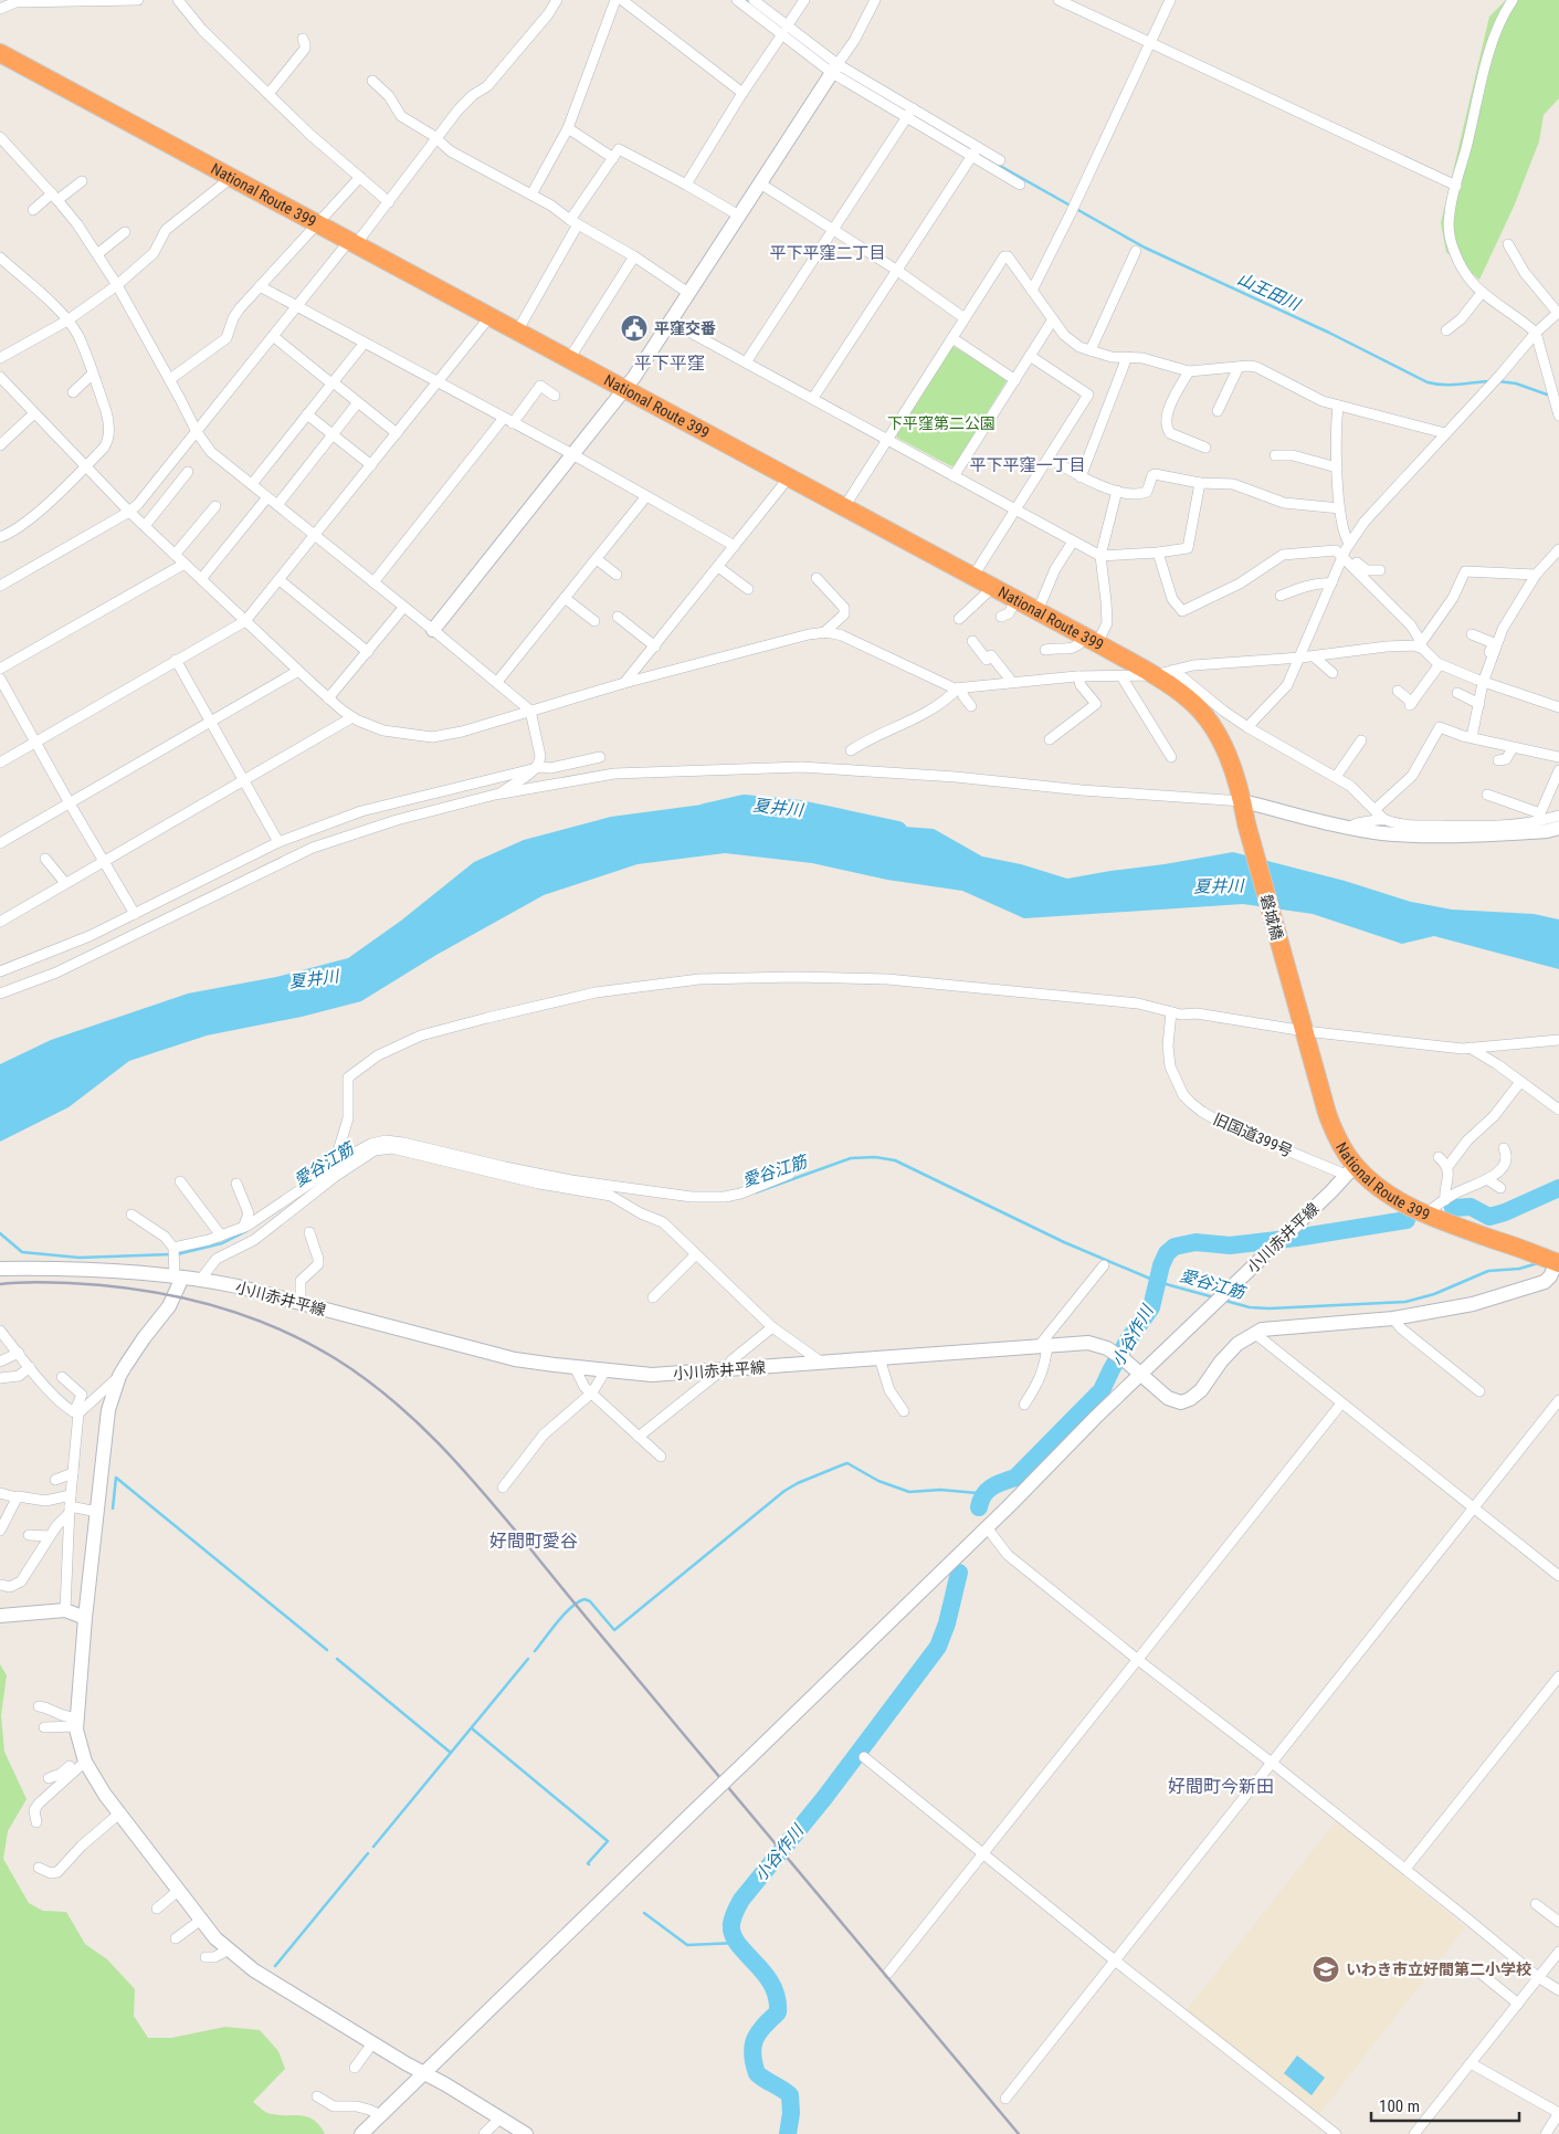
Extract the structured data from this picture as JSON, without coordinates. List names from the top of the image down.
{
  "streets": {
    "highway": ["National Route 399", "磐城橋"],
    "street": ["旧国道399号", "小川赤井平線"]
  },
  "crossings": [
    ["National Route 399", "磐城橋"],
    ["National Route 399", "旧国道399号"],
    ["National Route 399", "小川赤井平線"],
    ["旧国道399号", "小川赤井平線"]
  ],
  "districts": [
    "平下平窪二丁目",
    "平下平窪",
    "平下平窪一丁目",
    "好間町愛谷",
    "好間町今新田"
  ],
  "water": [
    "山王田川",
    "夏井川",
    "愛谷江筋",
    "小谷作川"
  ],
  "parks": ["下平窪第二公園"],
  "places": {
    "public building": ["平窪交番"],
    "school or university": ["いわき市立好間第二小学校"]
  },
  "scale_bar": "100 m"
}
